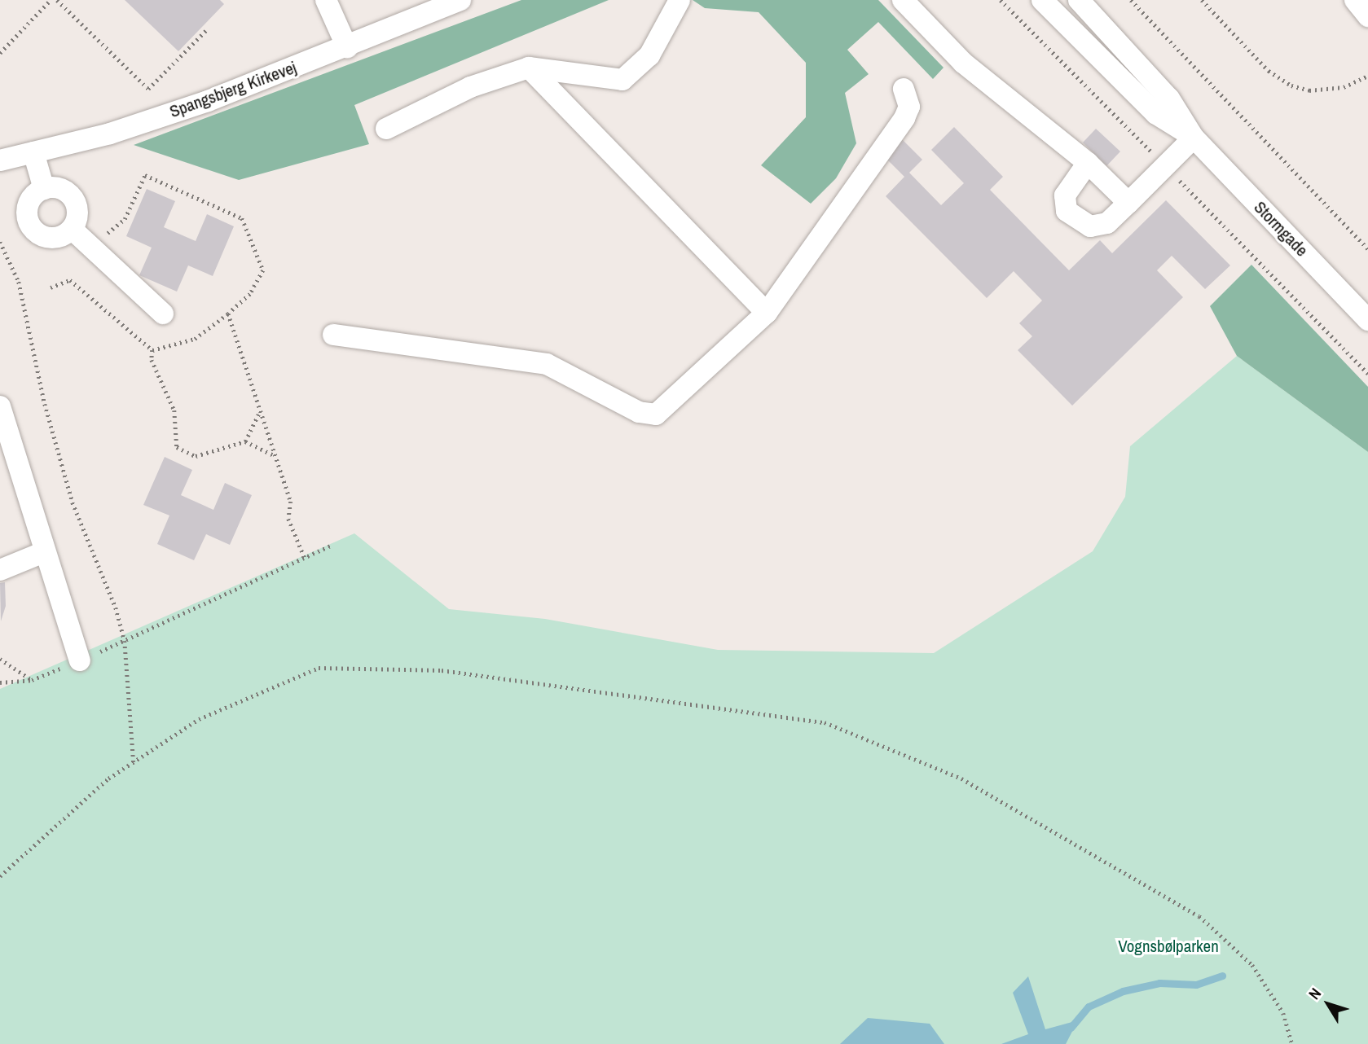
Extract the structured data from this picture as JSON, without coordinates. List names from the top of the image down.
{
  "streets": {
    "street": ["Spangsbjerg Kirkevej", "Stormgade"]
  },
  "parks": ["Vognsbølparken"],
  "north": "top left"
}
